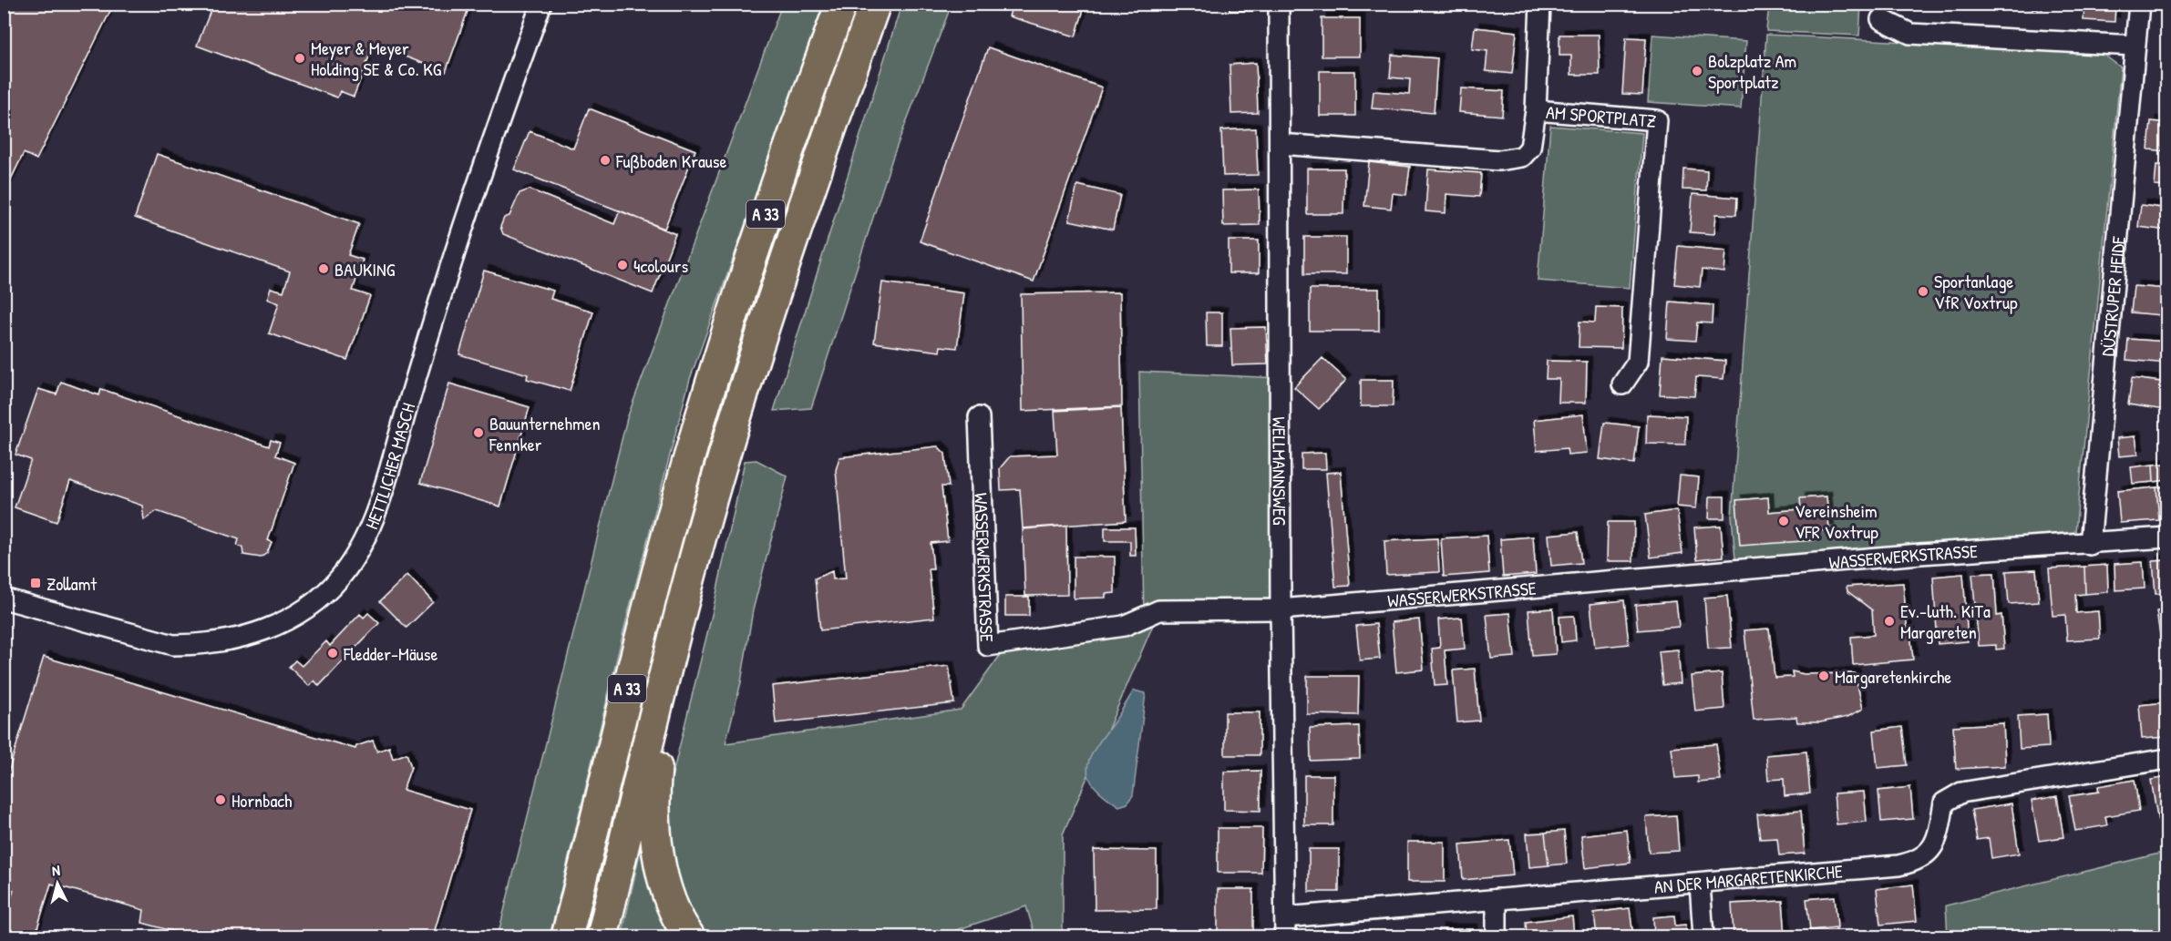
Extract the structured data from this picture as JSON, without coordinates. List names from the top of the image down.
{
  "streets": {
    "highway": ["A 33"],
    "street": [
      "AM SPORTPLATZ",
      "DÜSTRUPER HEIDE",
      "HETTLICHER MASCH",
      "WELLMANNSWEG",
      "WASSERWERKSTRASSE",
      "AN DER MARGARETENKIRCHE"
    ]
  },
  "crossings": [
    ["AM SPORTPLATZ", "WELLMANNSWEG"],
    ["DÜSTRUPER HEIDE", "WASSERWERKSTRASSE"],
    ["WELLMANNSWEG", "WASSERWERKSTRASSE"],
    ["WELLMANNSWEG", "AN DER MARGARETENKIRCHE"]
  ],
  "places": {
    "other": [
      "Meyer & Meyer Holding SE & Co. KG",
      "Bolzplatz Am Sportplatz",
      "Fußboden Krause",
      "4colours",
      "BAUKING",
      "Sportanlage VfR Voxtrup",
      "Bauunternehmen Fennker",
      "Vereinsheim VFR Voxtrup",
      "Ev.-luth. KiTa Margareten",
      "Fledder-Mäuse",
      "Margaretenkirche",
      "Hornbach"
    ],
    "transit": ["Zollamt"]
  },
  "north": "top"
}
